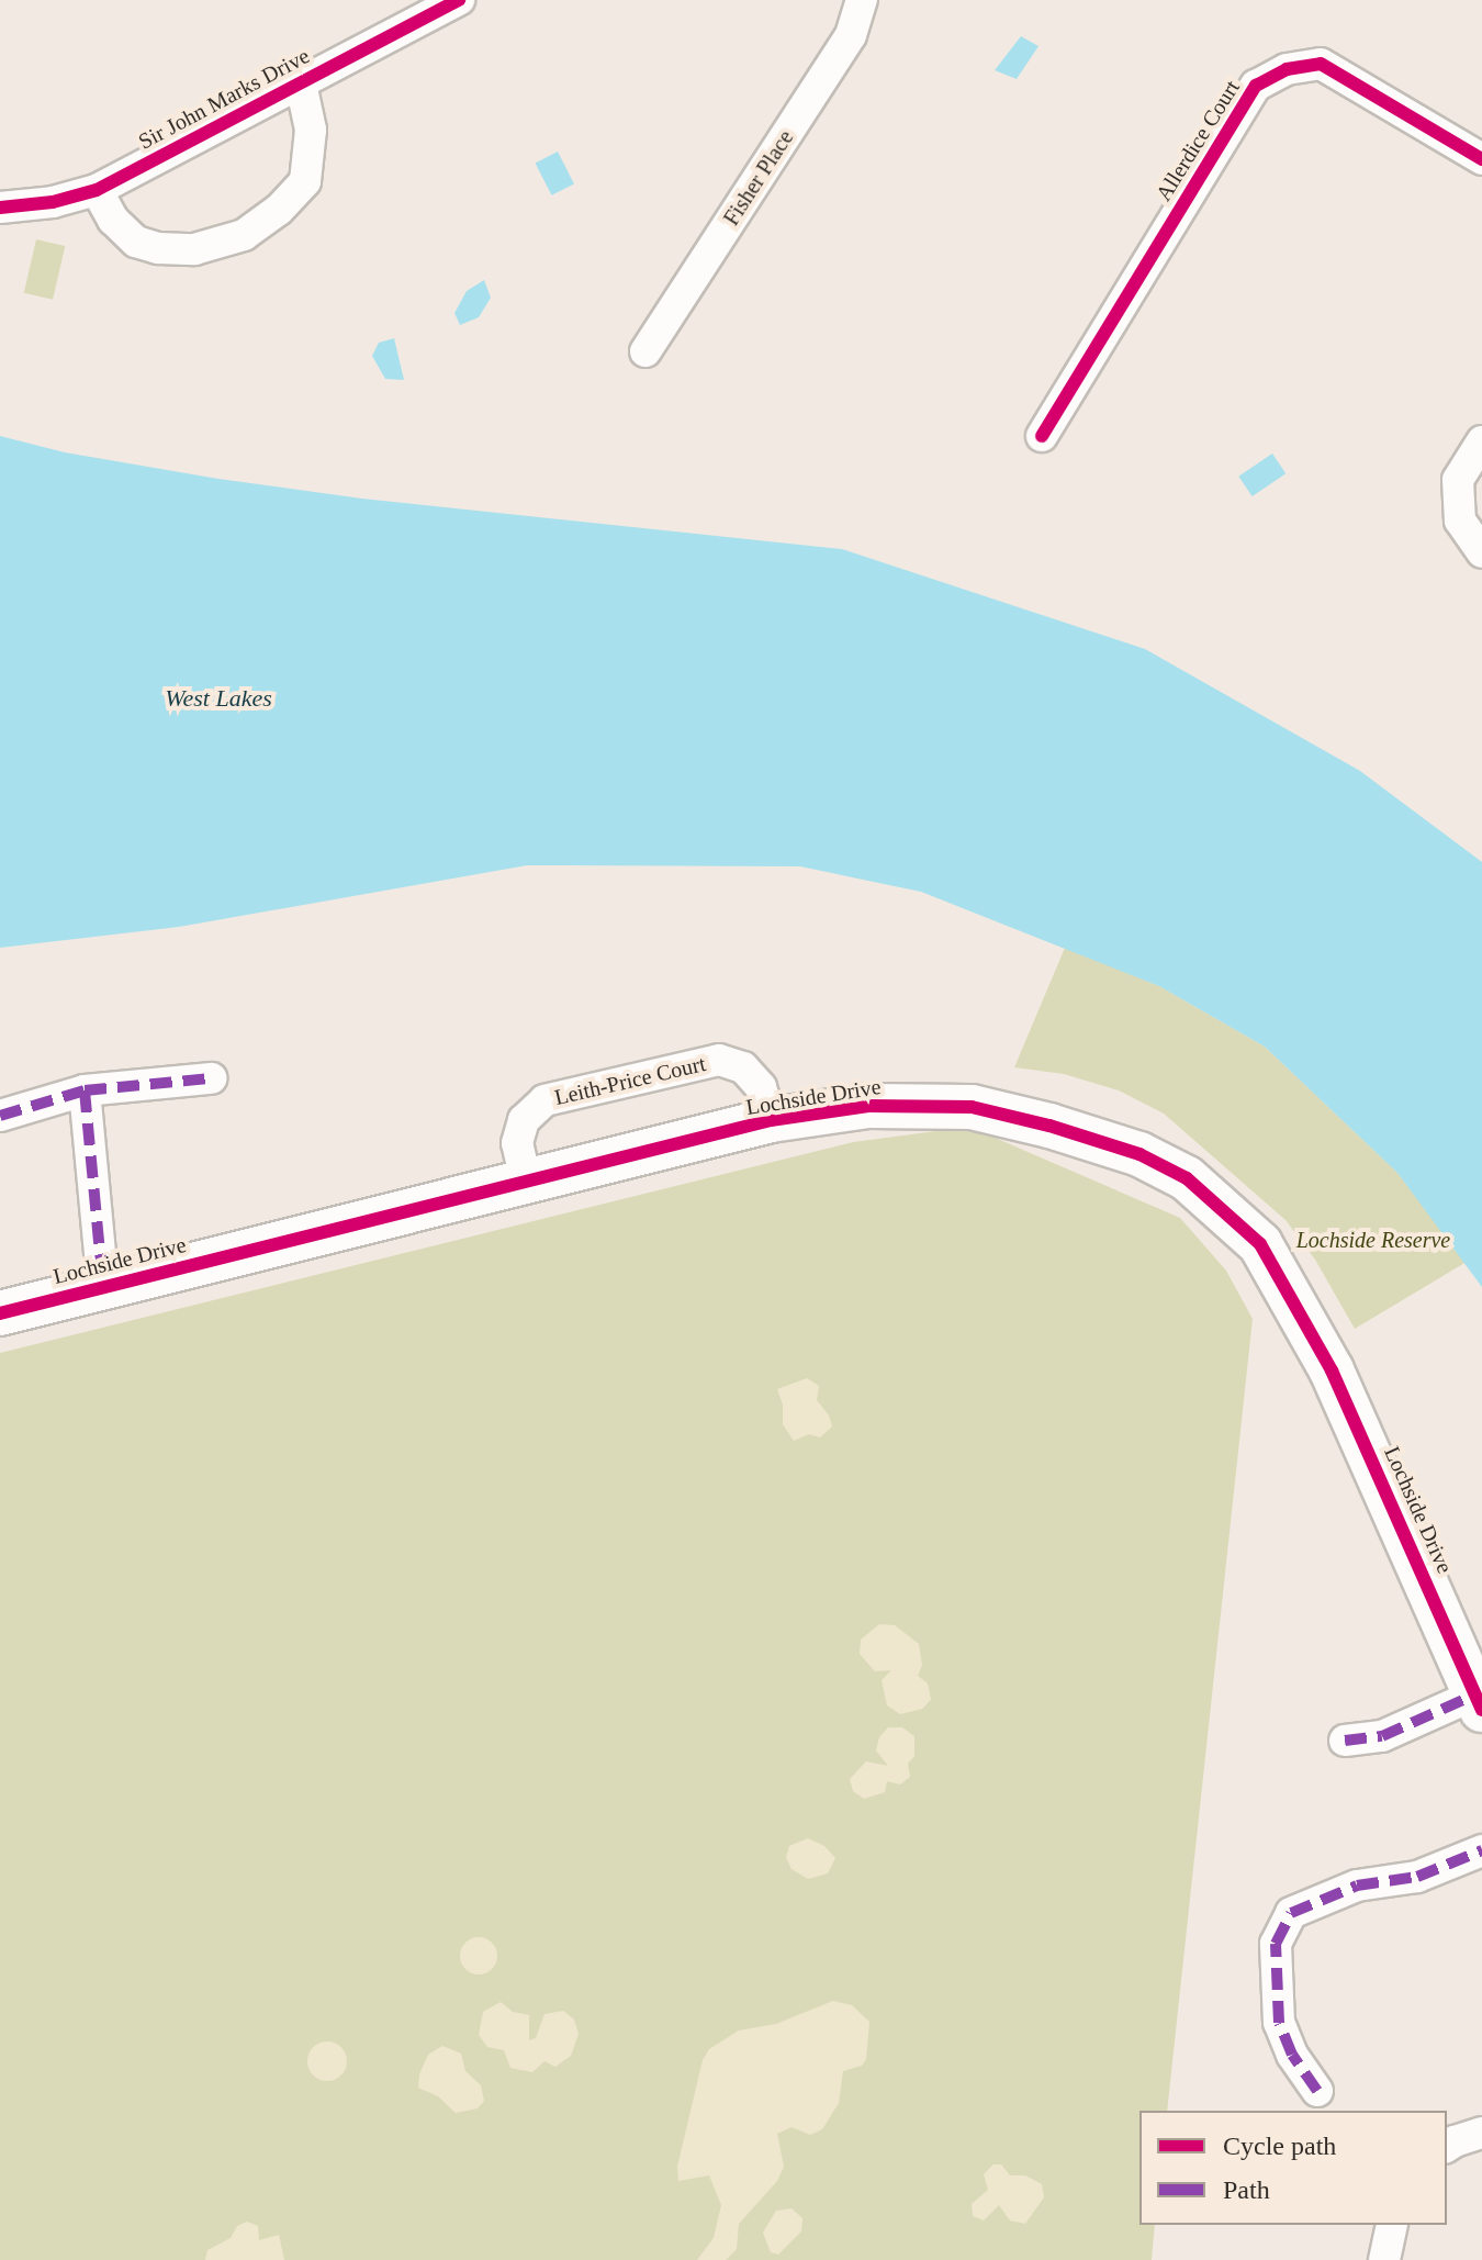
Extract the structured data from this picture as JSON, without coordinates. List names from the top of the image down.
{
  "streets": {
    "street": [
      "Sir John Marks Drive",
      "Allerdice Court",
      "Fisher Place",
      "Leith-Price Court",
      "Lochside Drive"
    ]
  },
  "crossings": [
    ["Leith-Price Court", "Lochside Drive"]
  ],
  "water": ["West Lakes"],
  "parks": ["Lochside Reserve"],
  "legend": ["Cycle path", "Path"]
}
